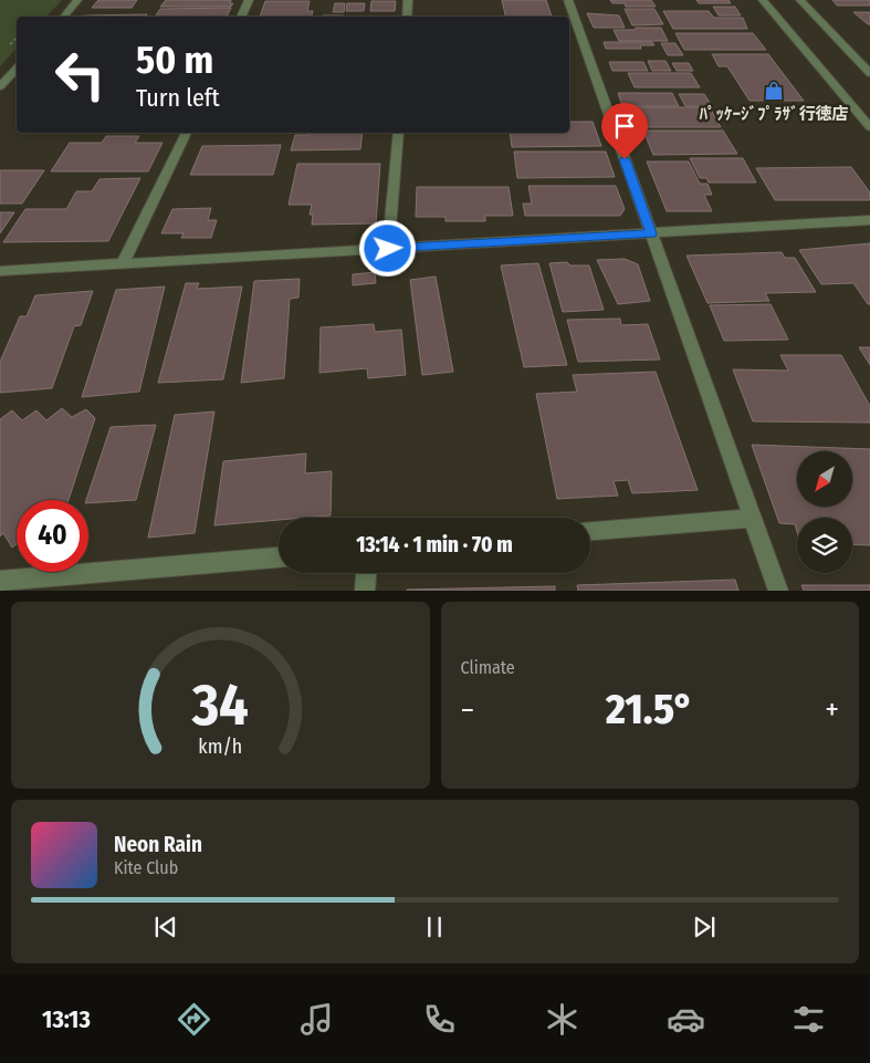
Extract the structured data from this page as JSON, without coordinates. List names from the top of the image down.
{
  "places": {
    "shop": ["ﾊﾟｯｹｰｼﾞﾌﾟﾗｻﾞ行徳店"]
  },
  "north": "bottom left",
  "page": {
    "turn": ["50 m", "Turn left"],
    "limit": "40",
    "trip": "13:14 · 1 min · 70 m",
    "tile": "Climate",
    "heat": ["−", "21.5°", "+"],
    "song": ["Neon Rain", "Kite Club"],
    "tabs": "13:13",
    "gauge": ["34", "km/h"]
  }
}
